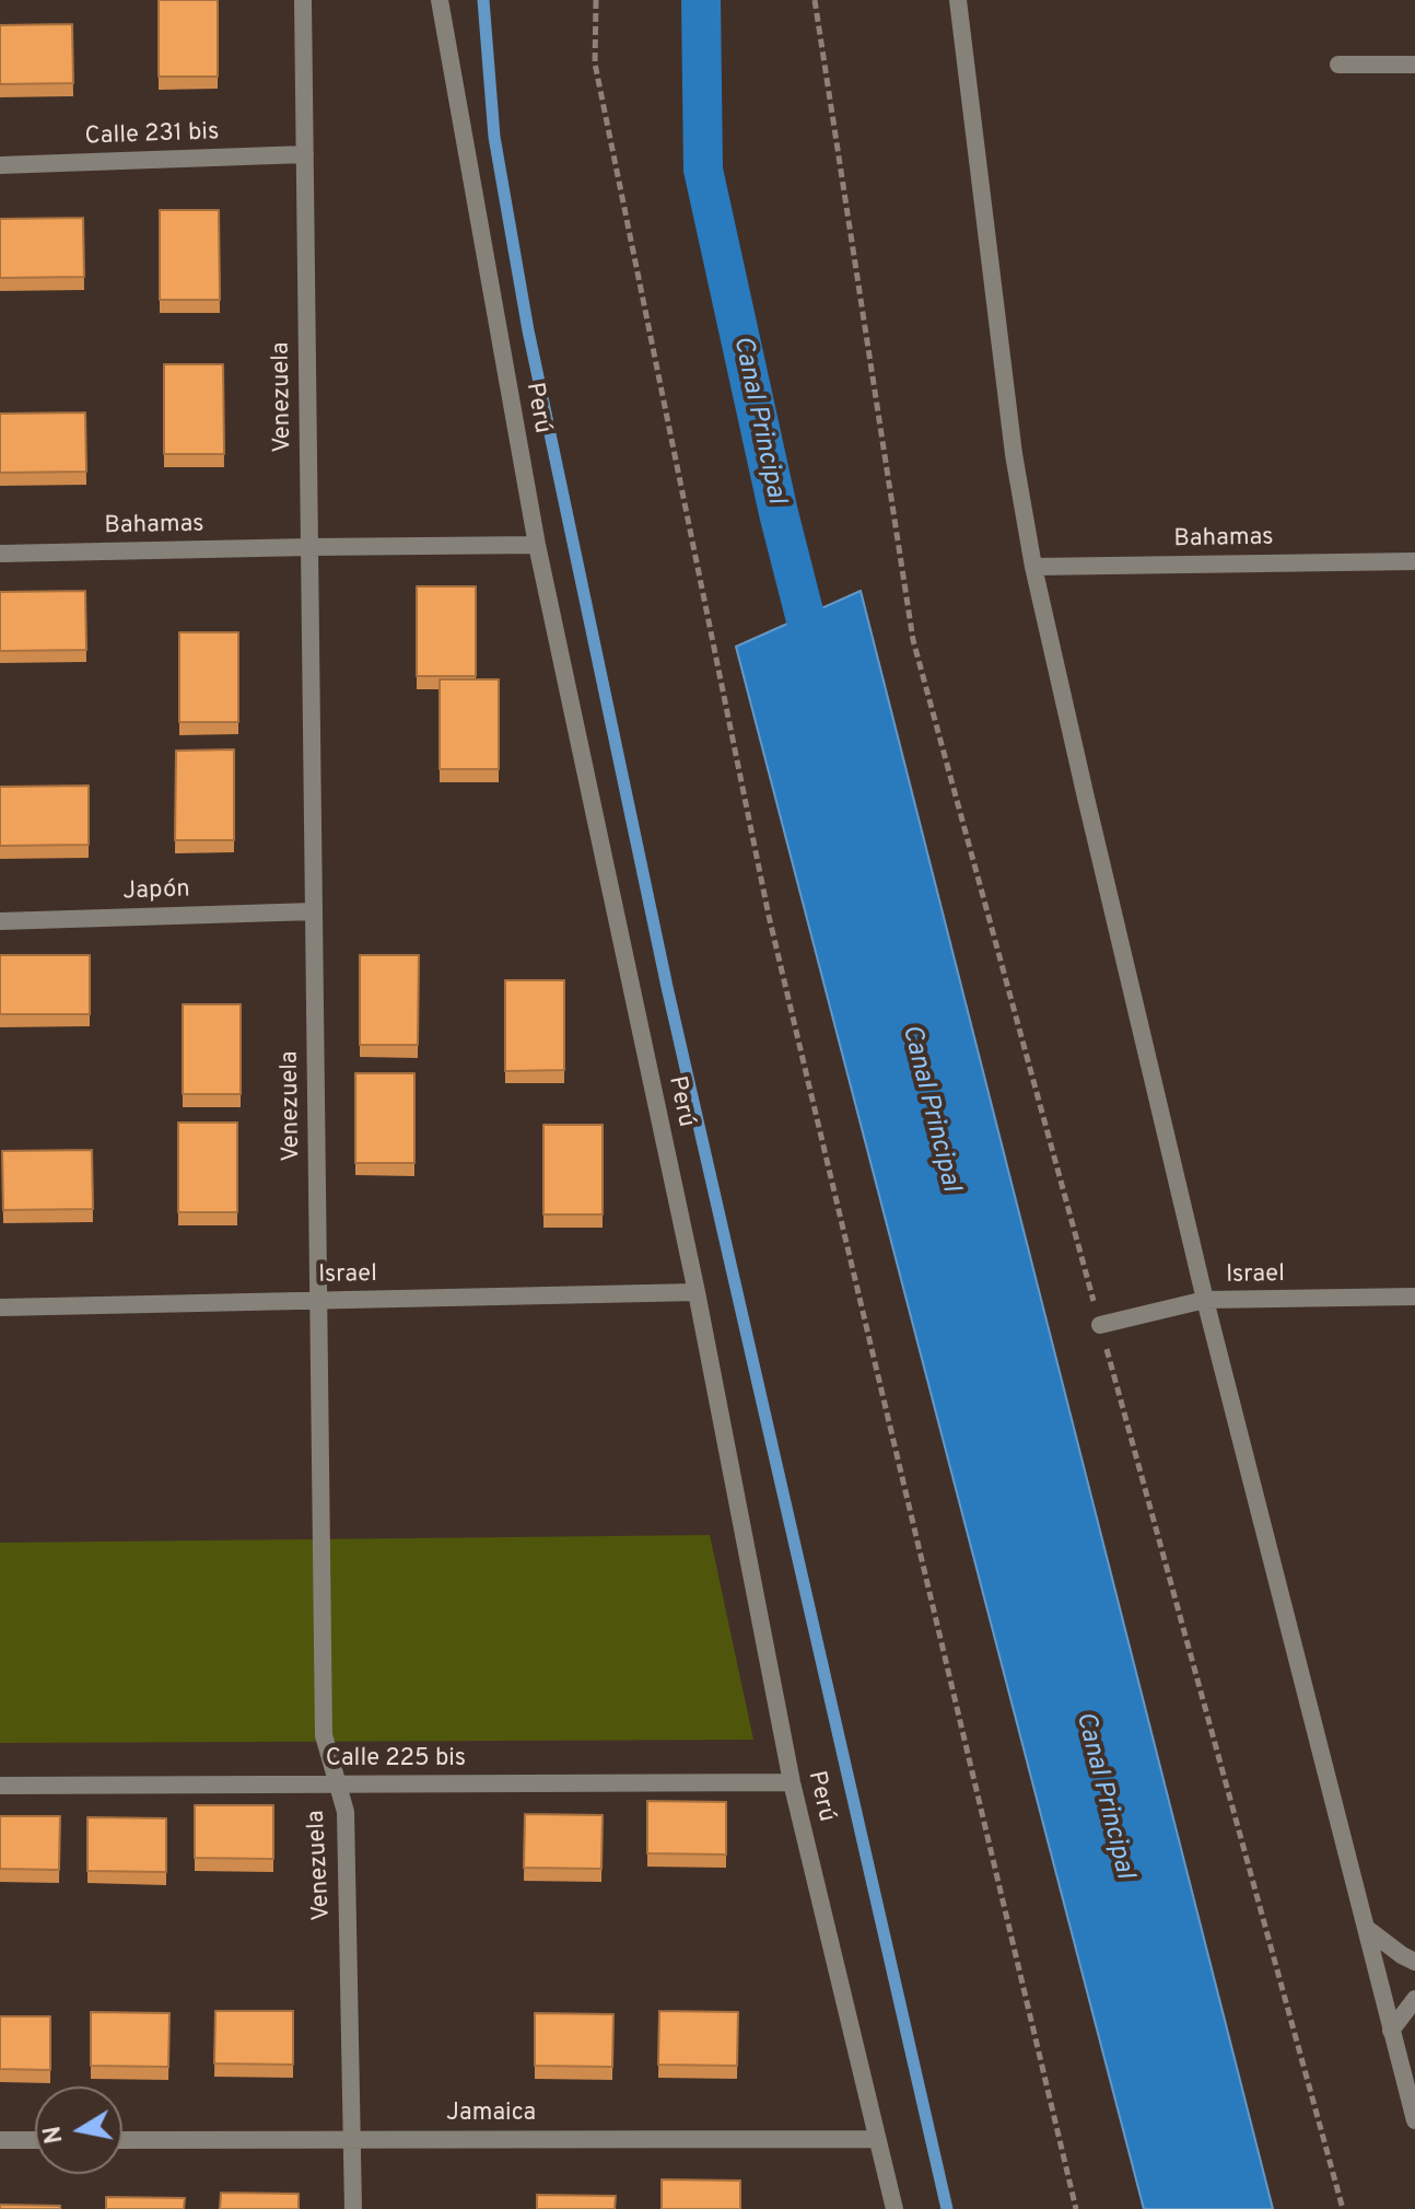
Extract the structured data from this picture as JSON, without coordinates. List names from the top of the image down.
{
  "streets": {
    "street": [
      "Calle 231 bis",
      "Venezuela",
      "Perú",
      "Bahamas",
      "Japón",
      "Israel",
      "Calle 225 bis",
      "Jamaica"
    ]
  },
  "crossings": [
    ["Calle 231 bis", "Venezuela"],
    ["Venezuela", "Bahamas"],
    ["Venezuela", "Japón"],
    ["Venezuela", "Israel"],
    ["Venezuela", "Calle 225 bis"],
    ["Venezuela", "Jamaica"],
    ["Perú", "Bahamas"],
    ["Perú", "Israel"],
    ["Perú", "Calle 225 bis"],
    ["Perú", "Jamaica"]
  ],
  "water": ["Canal Principal"],
  "north": "left"
}
